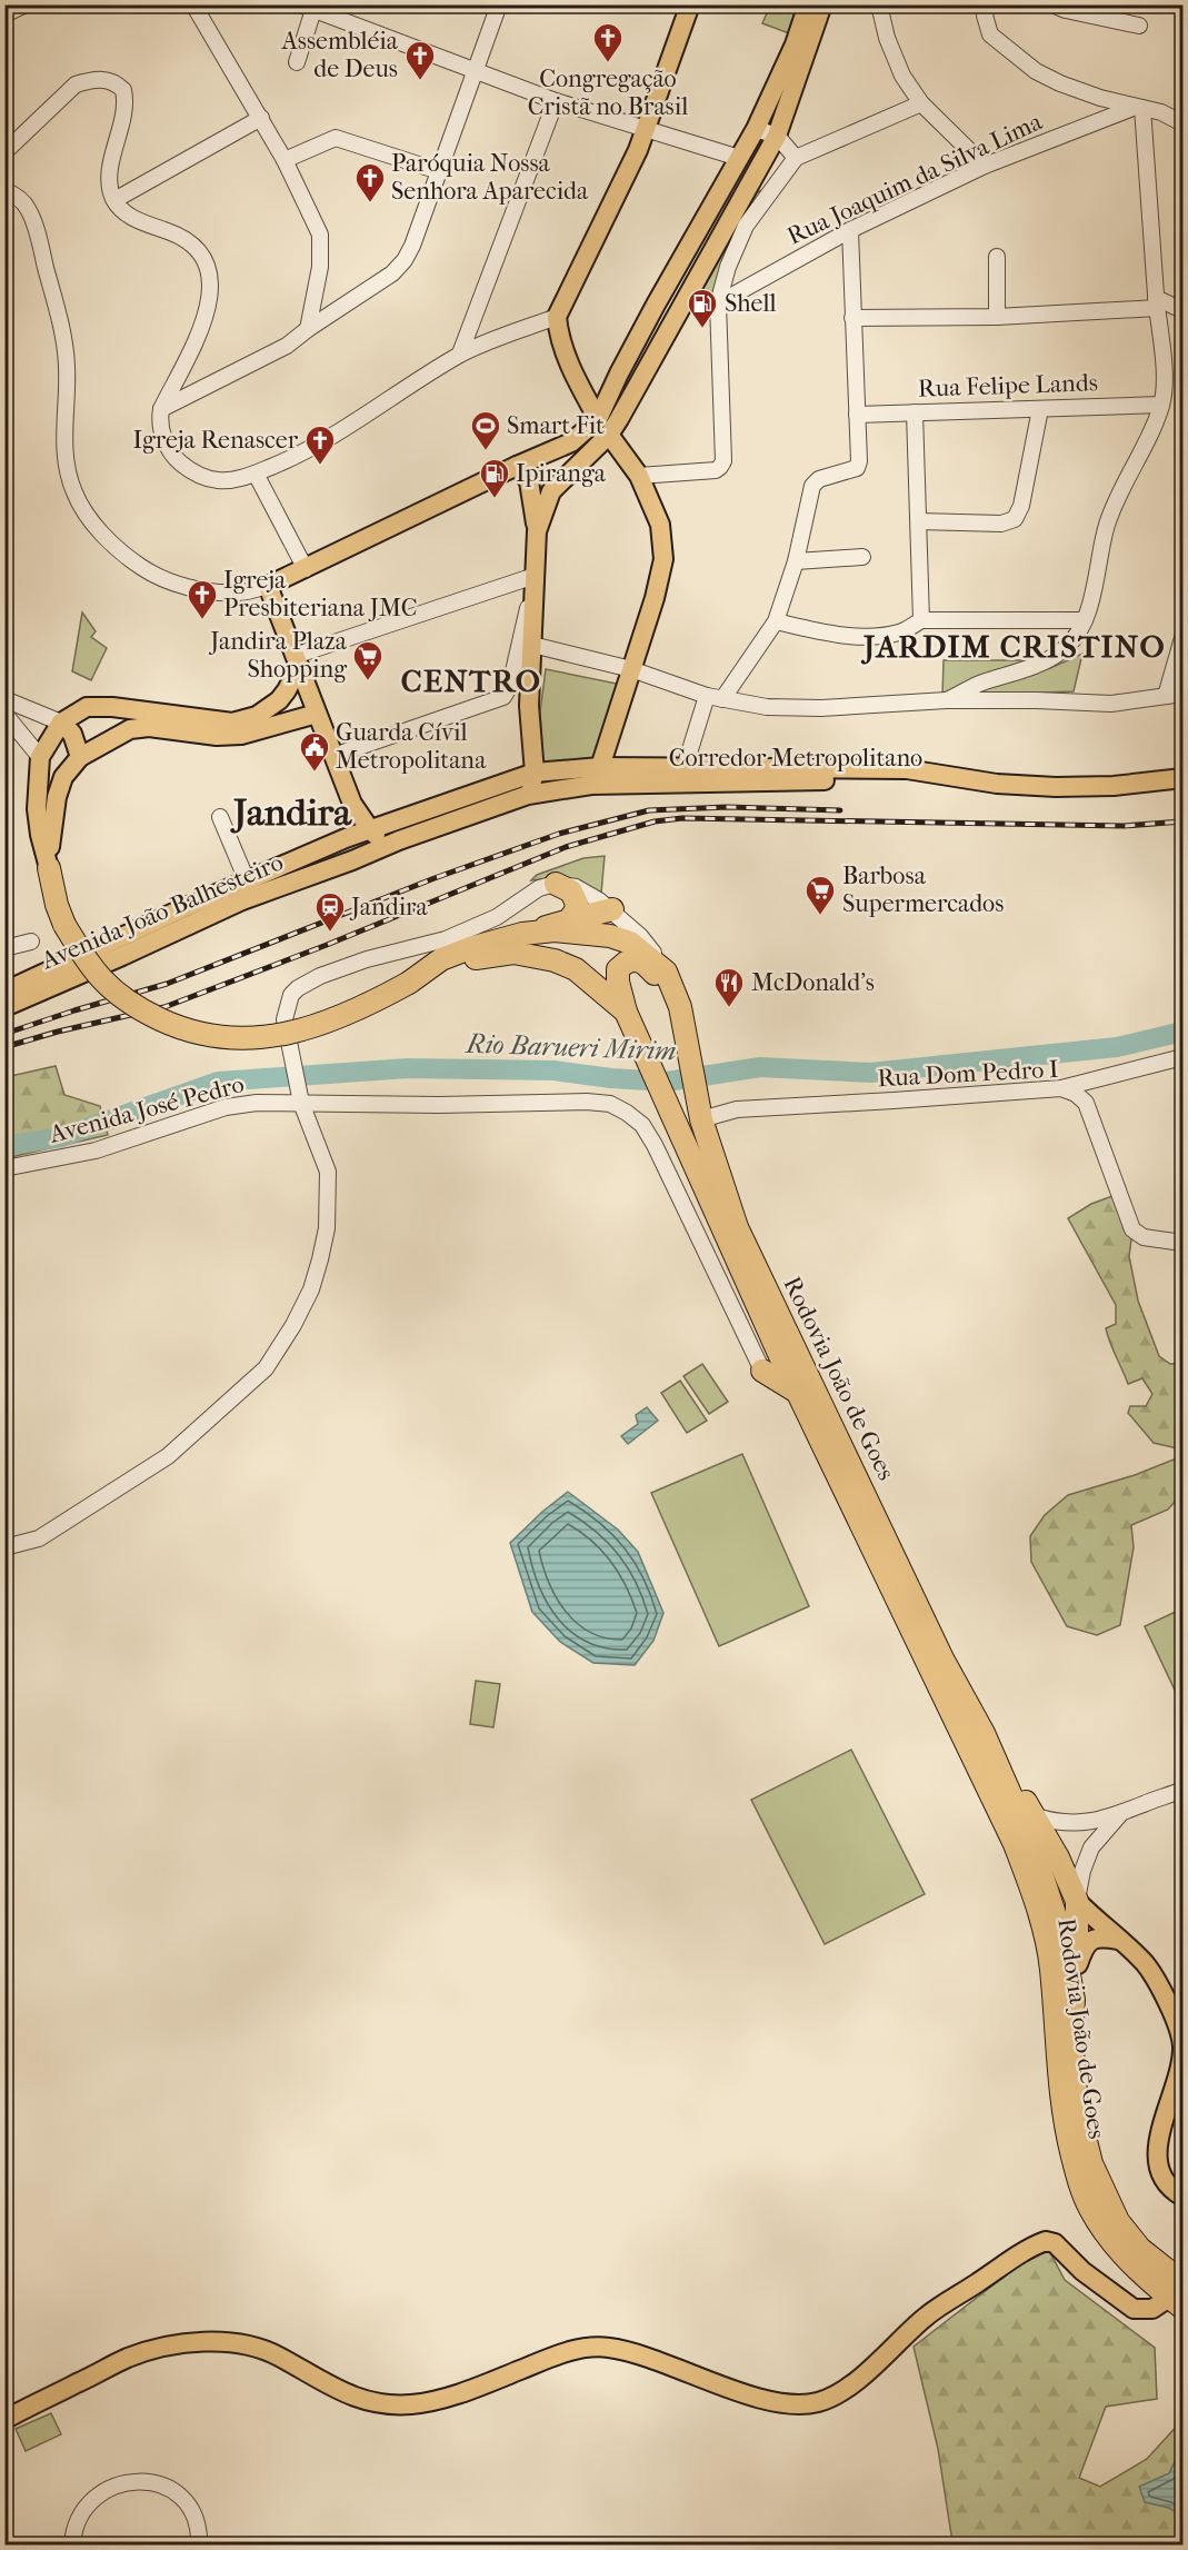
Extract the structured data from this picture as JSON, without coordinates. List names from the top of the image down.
{
  "streets": {
    "highway": ["Rodovia João de Goes"],
    "main road": ["Corredor Metropolitano", "Avenida João Balhesteiro"],
    "street": [
      "Rua Joaquim da Silva Lima",
      "Rua Felipe Lands",
      "Rua Dom Pedro I",
      "Avenida José Pedro"
    ]
  },
  "crossings": [
    ["Corredor Metropolitano", "Avenida João Balhesteiro"],
    ["Rua Dom Pedro I", "Rodovia João de Goes"]
  ],
  "districts": ["JARDIM CRISTINO", "CENTRO", "Jandira"],
  "water": ["Rio Barueri Mirim"],
  "places": {
    "church": [
      "Congregação Cristã no Brasil",
      "Assembléia de Deus",
      "Paróquia Nossa Senhora Aparecida",
      "Igreja Renascer",
      "Igreja Presbiteriana JMC"
    ],
    "fuel station": ["Shell", "Ipiranga"],
    "sports": ["Smart Fit"],
    "supermarket": ["Jandira Plaza Shopping", "Barbosa Supermercados"],
    "public building": ["Guarda Cívil Metropolitana"],
    "station": ["Jandira"],
    "restaurant": ["McDonald's"]
  }
}
